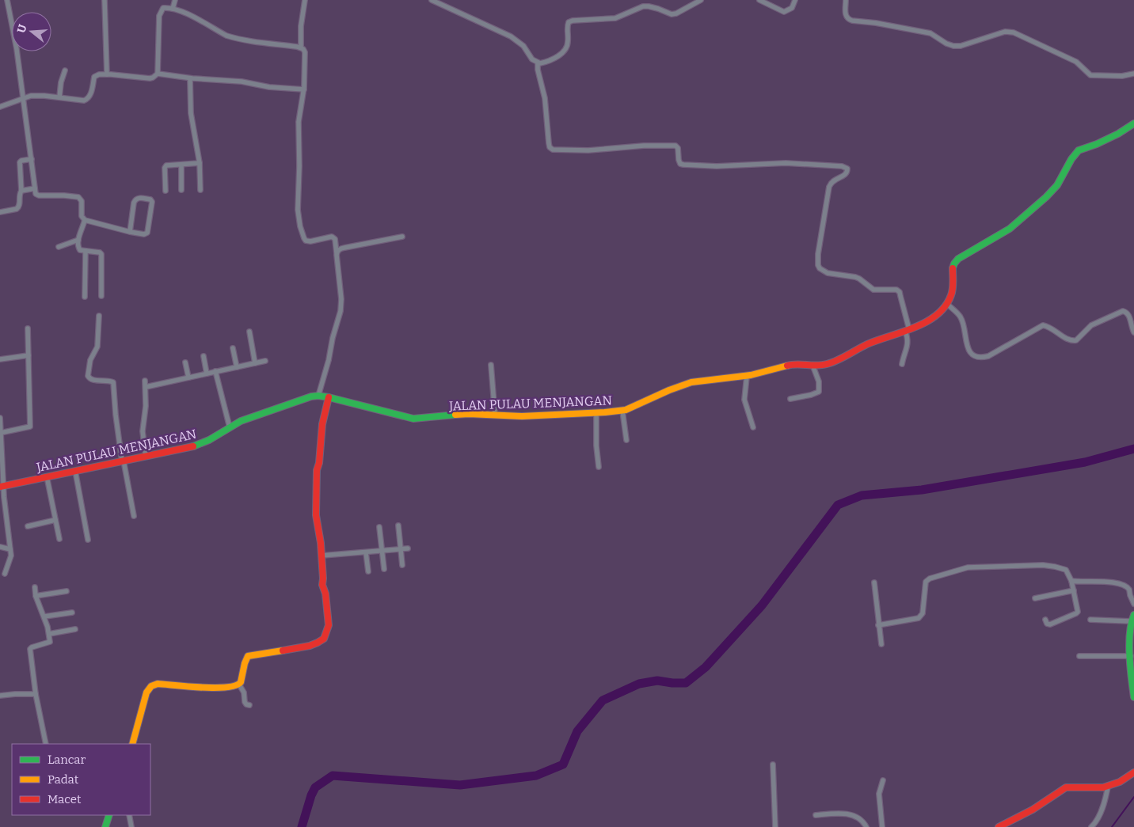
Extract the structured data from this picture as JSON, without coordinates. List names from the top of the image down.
{
  "streets": {
    "street": ["JALAN PULAU MENJANGAN"]
  },
  "legend": ["Lancar", "Padat", "Macet"],
  "north": "left"
}
